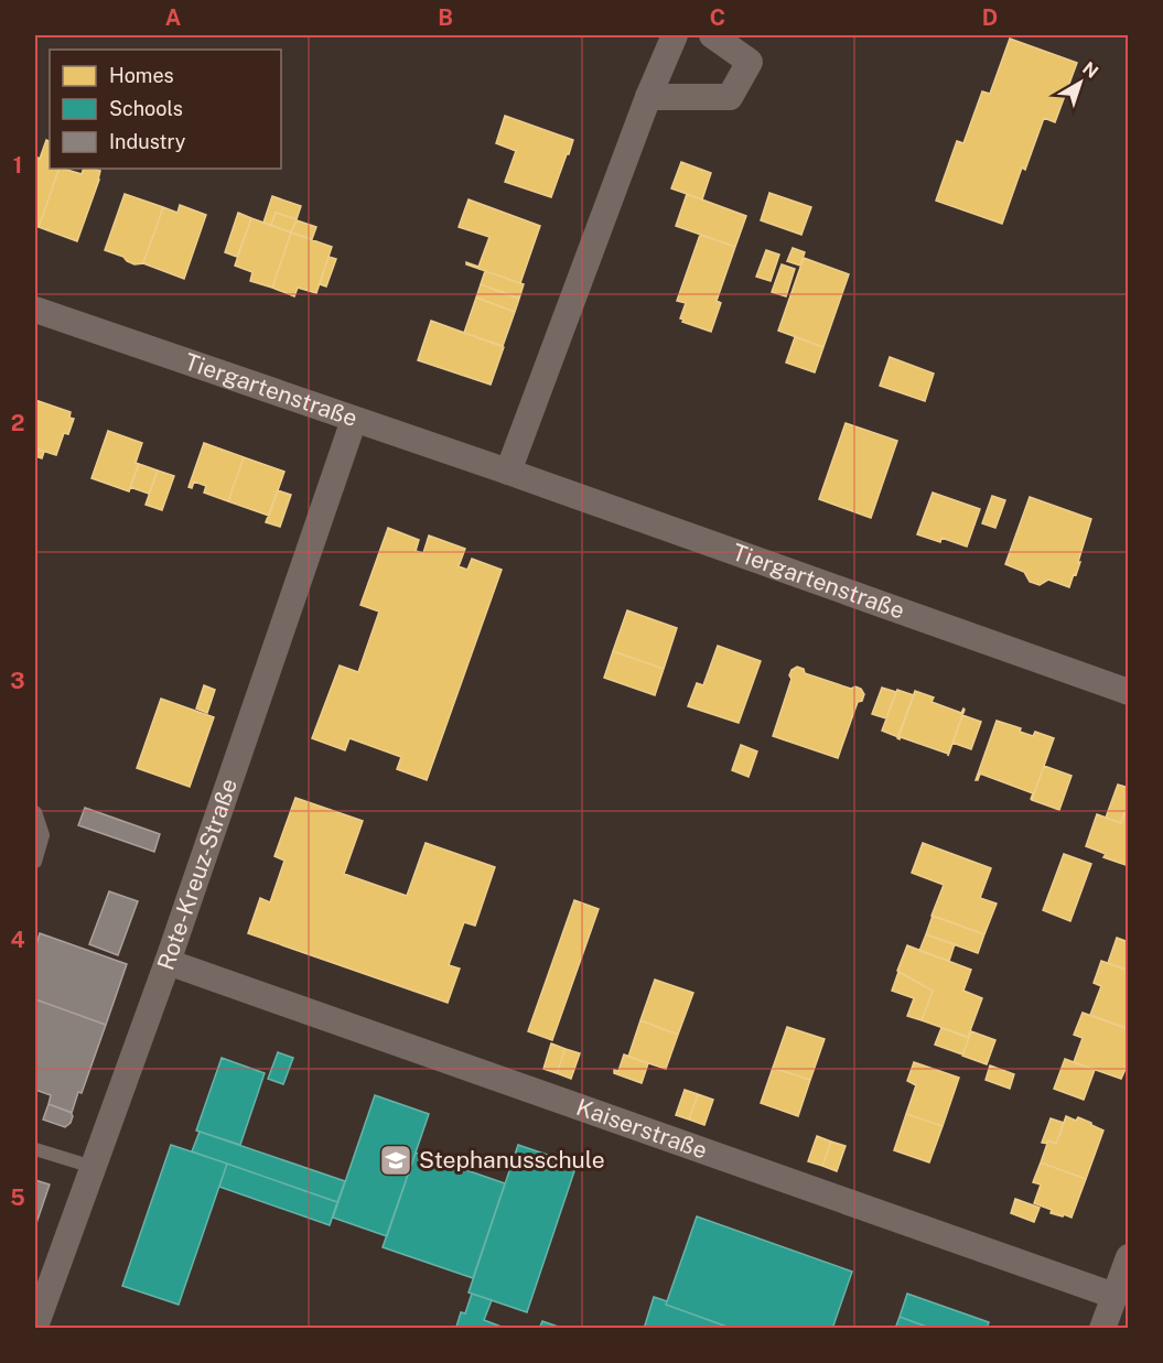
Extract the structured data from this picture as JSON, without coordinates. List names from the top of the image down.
{
  "streets": {
    "street": ["Tiergartenstraße", "Rote-Kreuz-Straße", "Kaiserstraße"]
  },
  "crossings": [
    ["Tiergartenstraße", "Rote-Kreuz-Straße"],
    ["Rote-Kreuz-Straße", "Kaiserstraße"]
  ],
  "places": {
    "school or university": ["Stephanusschule"]
  },
  "legend": ["Homes", "Schools", "Industry"],
  "north": "top right",
  "grid": {
    "columns": [
      "A",
      "B",
      "C",
      "D"
    ],
    "rows": [
      "1",
      "2",
      "3",
      "4",
      "5"
    ]
  }
}
